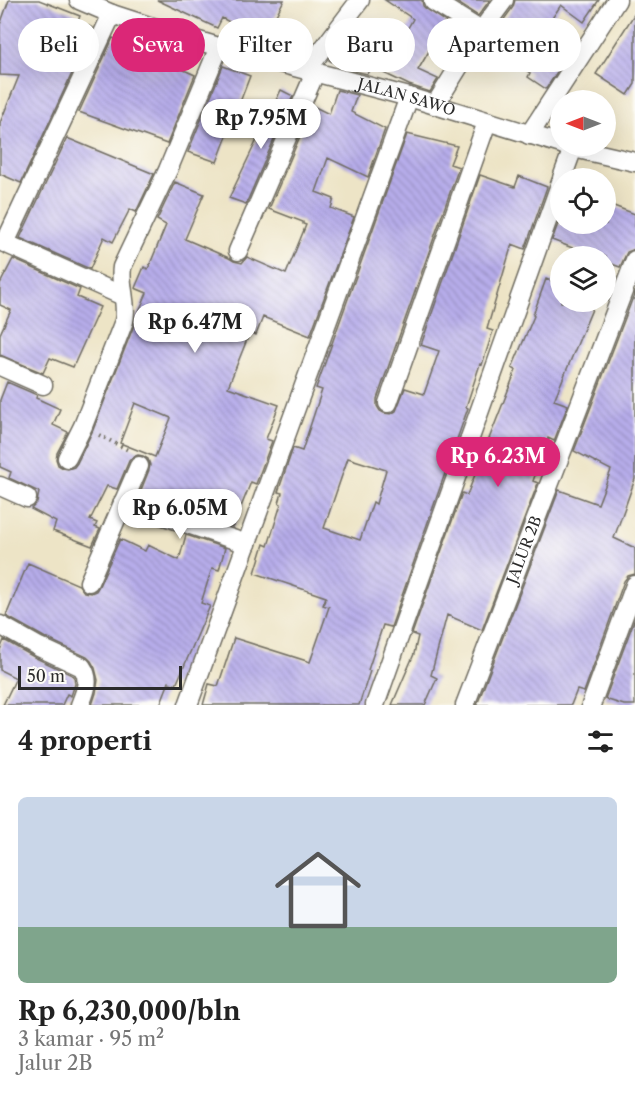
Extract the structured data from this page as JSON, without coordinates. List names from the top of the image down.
{
  "streets": {
    "street": ["JALAN SAWO", "JALUR 2B"]
  },
  "scale_bar": "50 m",
  "north": "left",
  "page": {
    "chip": [
      "Beli",
      "Sewa",
      "Filter",
      "Baru",
      "Apartemen"
    ],
    "price": [
      "Rp 7.95M",
      "Rp 6.47M",
      "Rp 6.23M",
      "Rp 6.05M"
    ],
    "scale": "50 m",
    "heading": "4 properti",
    "list": [
      {
        "name": "Rp 6,230,000/bln",
        "note": "3 kamar · 95 m² · Jalur 2B"
      }
    ]
  }
}
